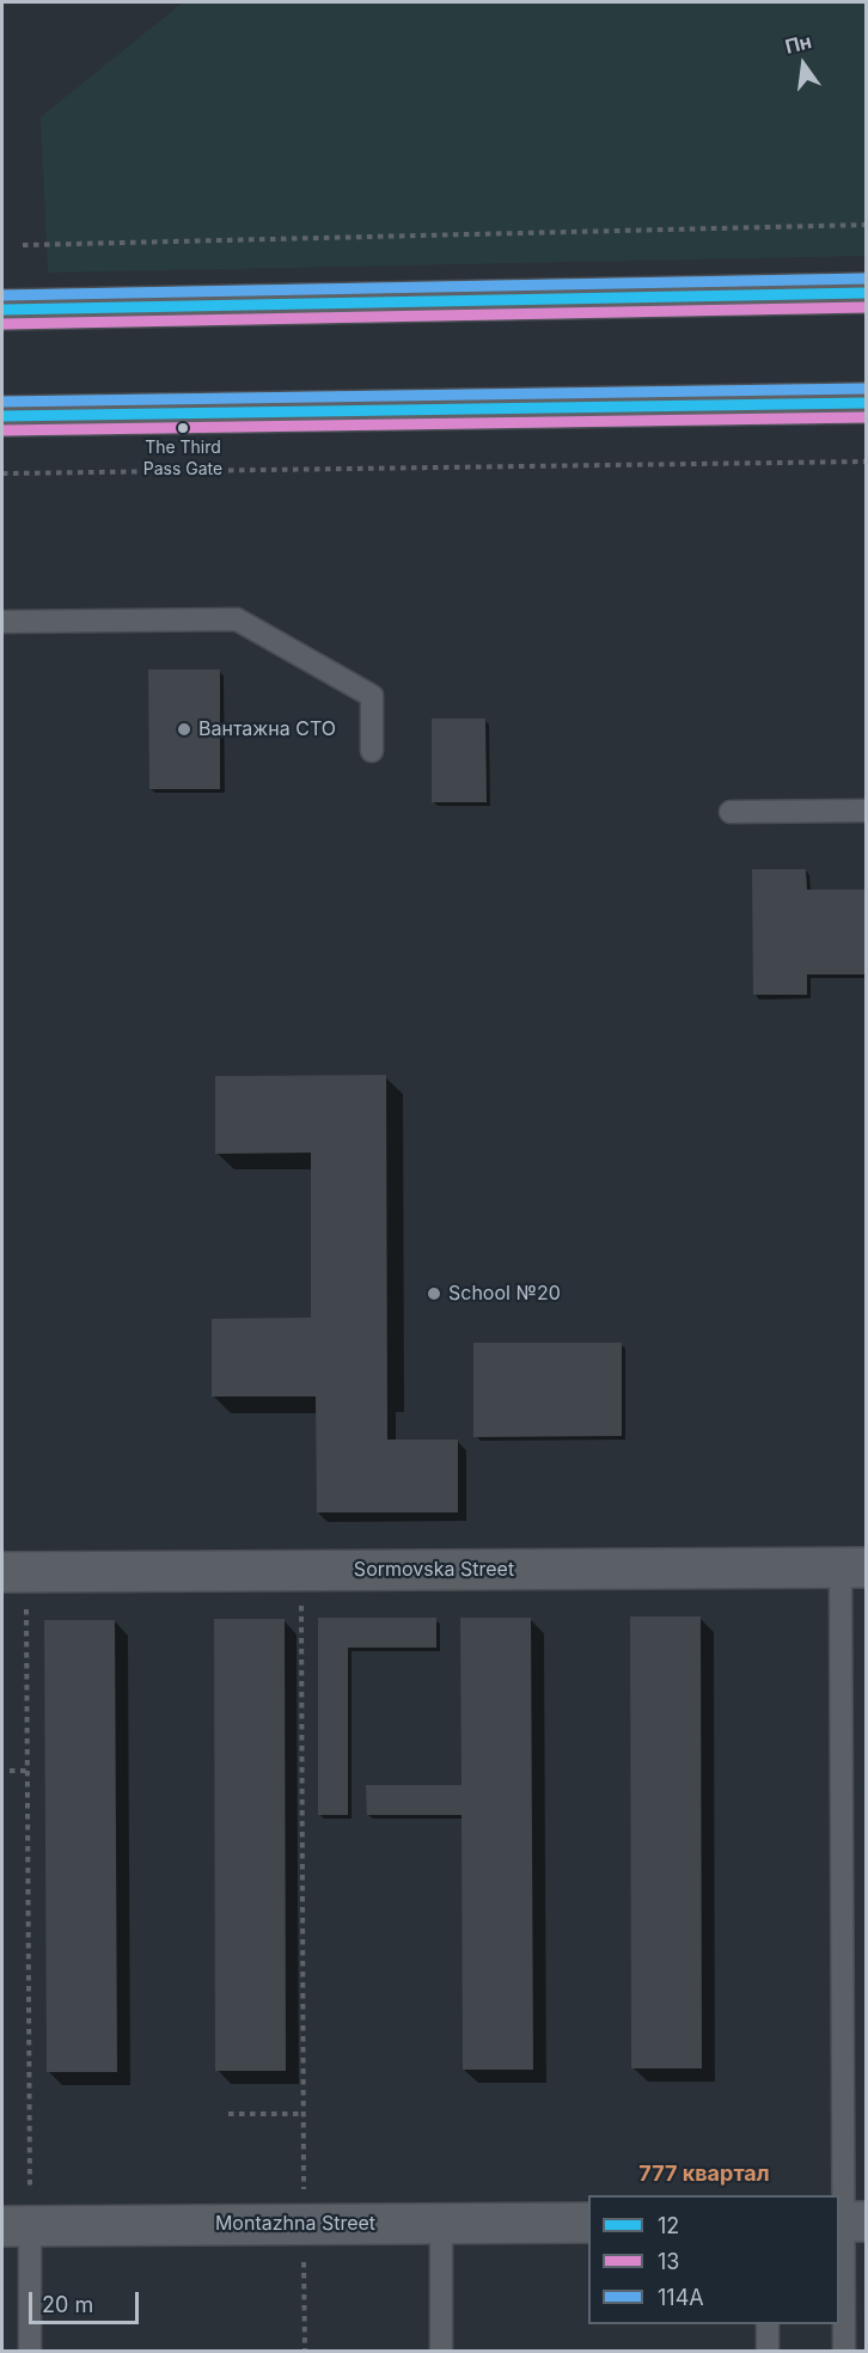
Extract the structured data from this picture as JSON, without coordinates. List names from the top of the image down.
{
  "streets": {
    "street": ["Sormovska Street", "Montazhna Street"]
  },
  "districts": ["777 квартал"],
  "places": ["The Third Pass Gate", "Вантажна СТО", "School №20"],
  "lines": ["transit line 114А", "transit line 12", "transit line 13"],
  "legend": ["12", "13", "114А"],
  "scale_bar": "20 m",
  "north": "top"
}
